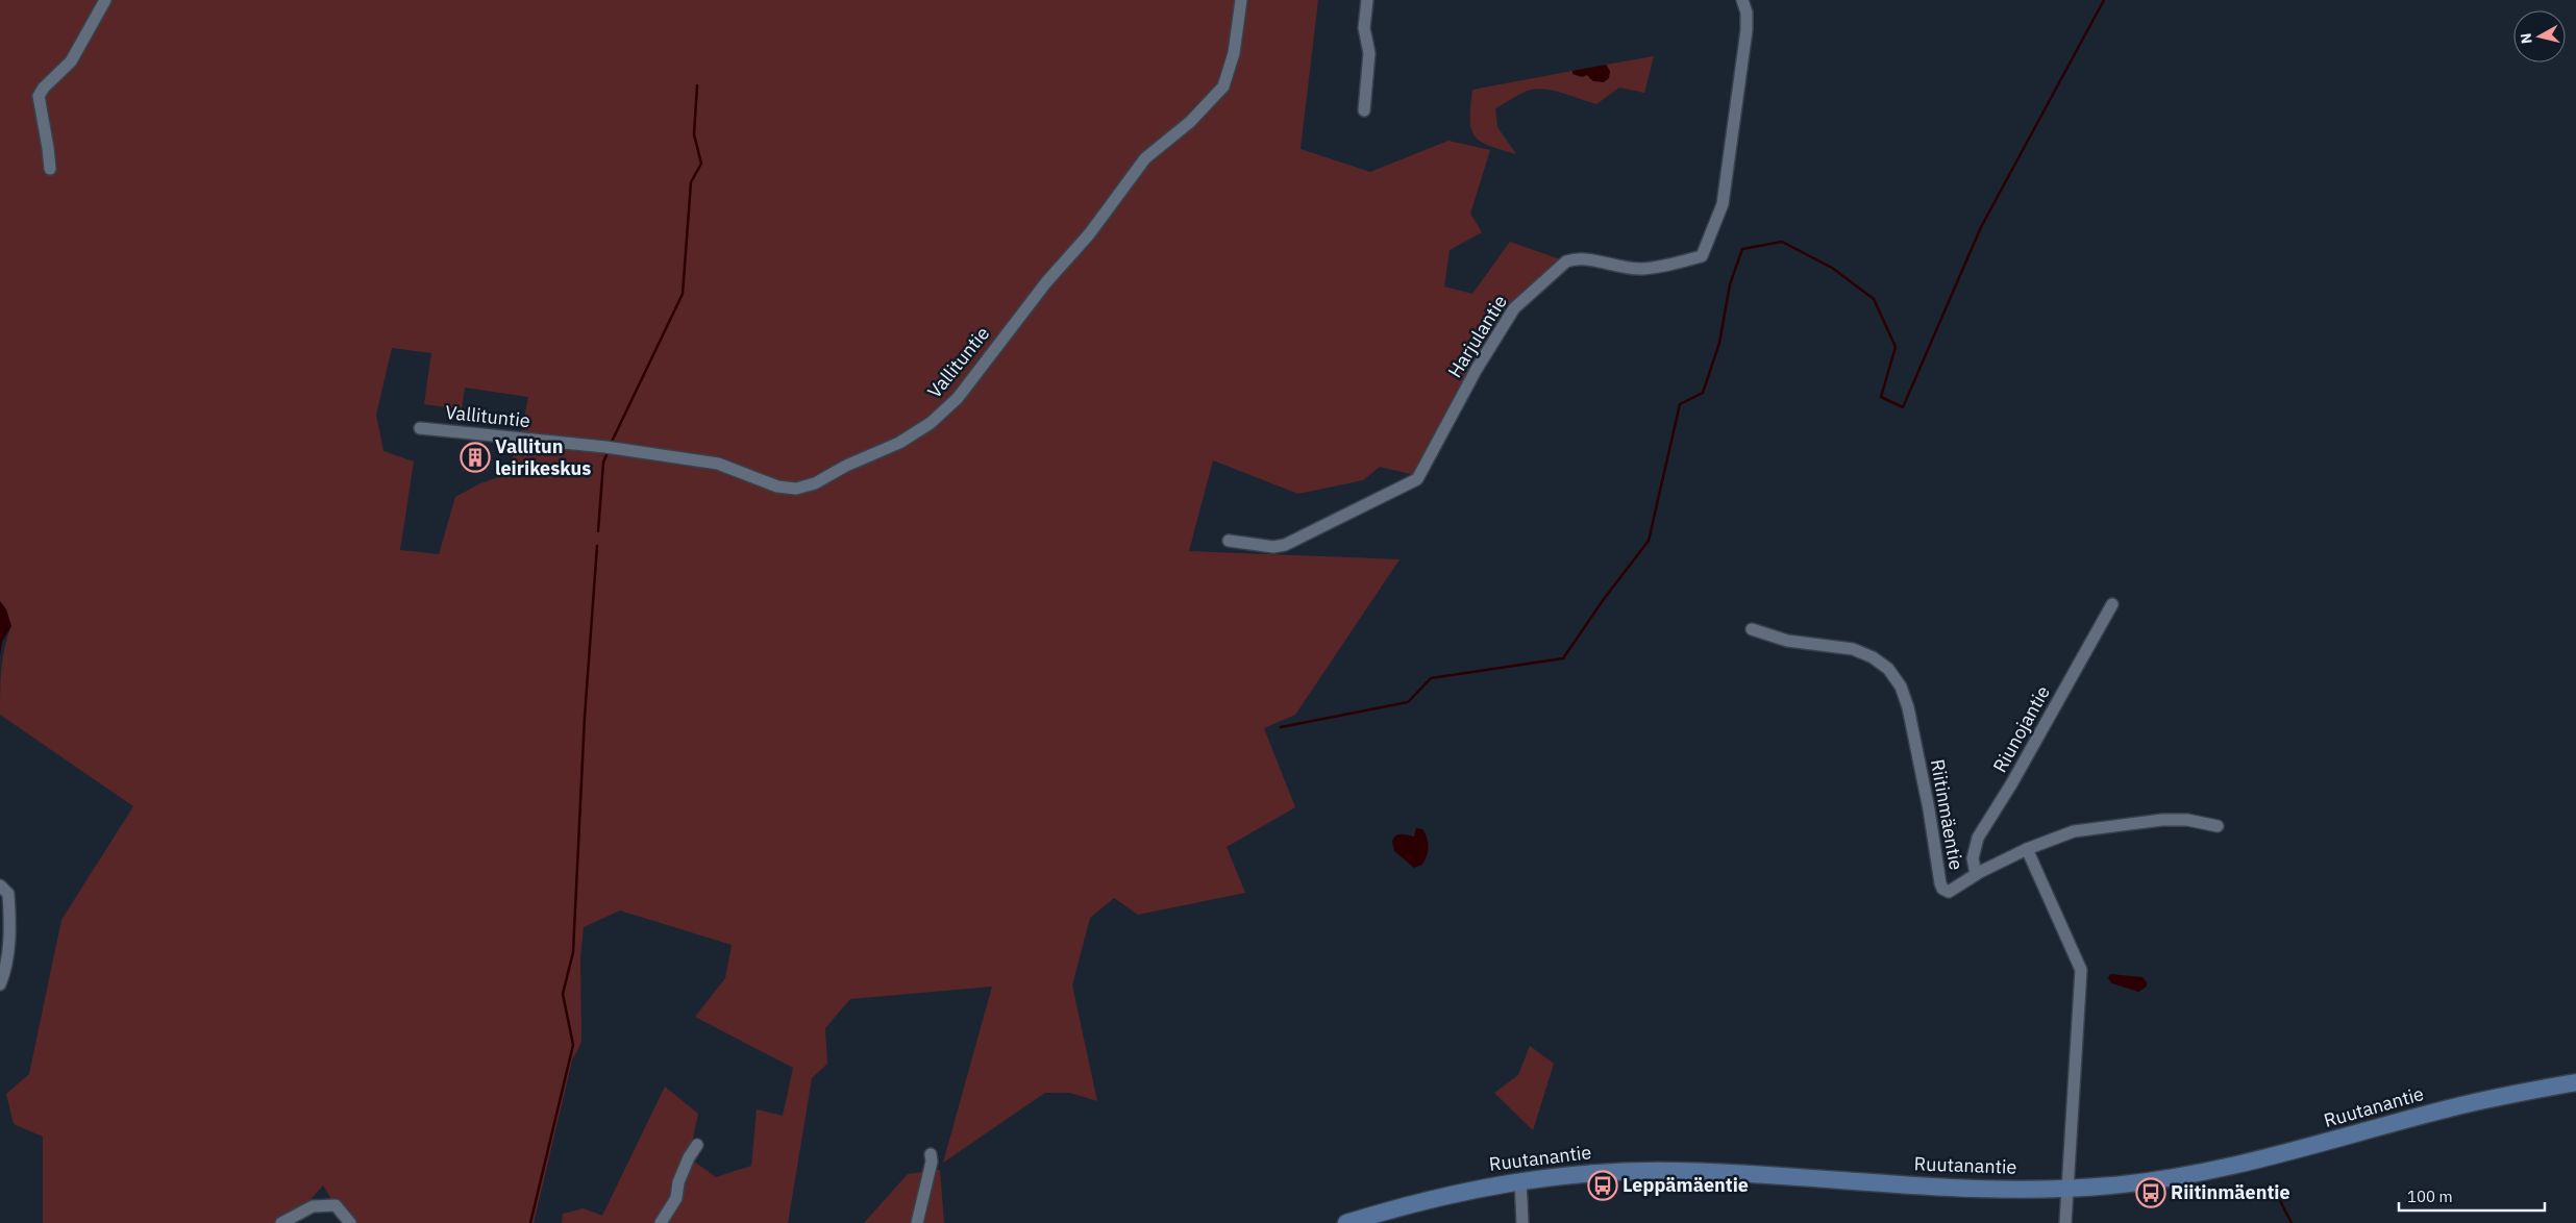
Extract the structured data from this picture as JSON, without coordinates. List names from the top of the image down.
{
  "streets": {
    "street": [
      "Harjulantie",
      "Vallituntie",
      "Riunojantie",
      "Riitinmäentie",
      "Ruutanantie"
    ]
  },
  "crossings": [
    ["Riunojantie", "Riitinmäentie"]
  ],
  "places": {
    "building": ["Vallitun leirikeskus"],
    "bus stop": ["Leppämäentie", "Riitinmäentie"]
  },
  "scale_bar": "100 m",
  "north": "left"
}
